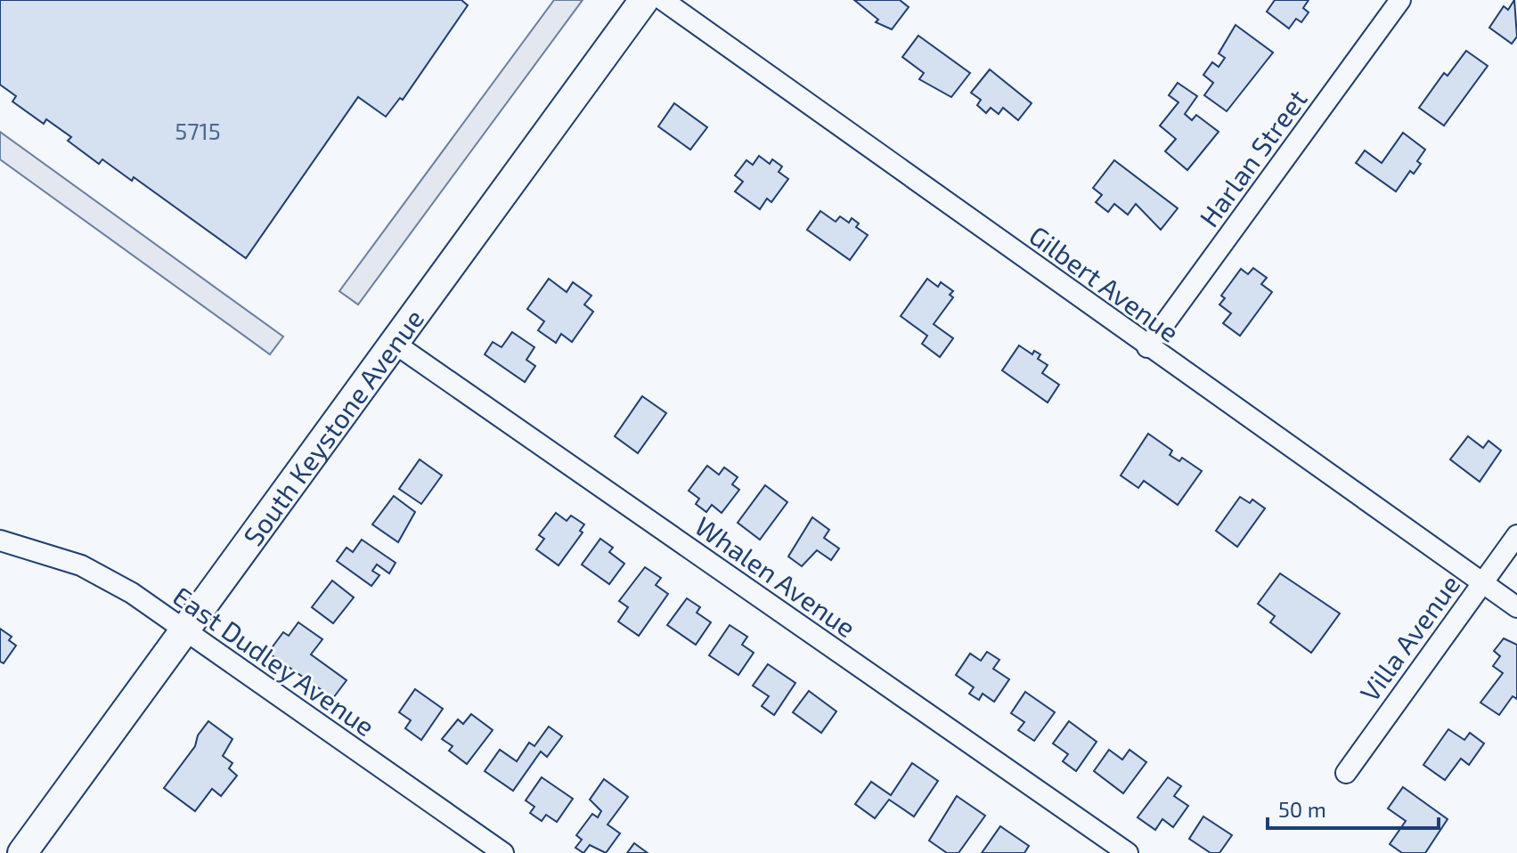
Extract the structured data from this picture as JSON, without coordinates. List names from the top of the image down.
{
  "streets": {
    "main road": ["South Keystone Avenue"],
    "street": [
      "Harlan Street",
      "Gilbert Avenue",
      "Whalen Avenue",
      "Villa Avenue",
      "East Dudley Avenue"
    ]
  },
  "crossings": [
    ["Harlan Street", "Gilbert Avenue"],
    ["Gilbert Avenue", "Villa Avenue"],
    ["South Keystone Avenue", "Whalen Avenue"],
    ["South Keystone Avenue", "East Dudley Avenue"]
  ],
  "house_numbers": ["5715"],
  "scale_bar": "50 m"
}
